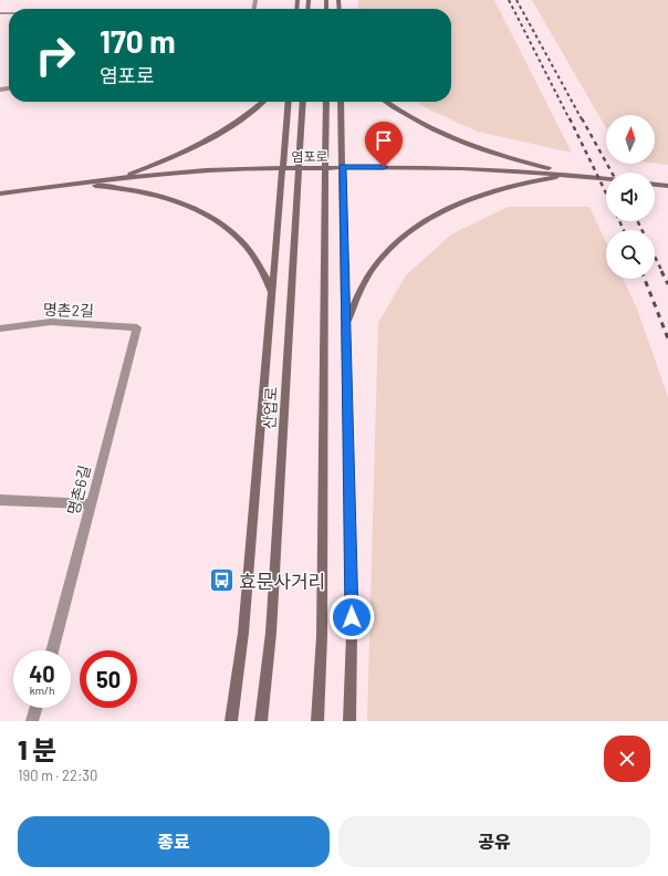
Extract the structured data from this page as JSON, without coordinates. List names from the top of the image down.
{
  "streets": {
    "main road": ["염포로", "산업로"],
    "lane": ["명촌2길", "명촌6길"]
  },
  "crossings": [
    ["명촌2길", "명촌6길"]
  ],
  "places": {
    "bus stop": ["효문사거리"]
  },
  "north": "top",
  "page": {
    "turn": ["170 m", "염포로"],
    "speed": "40 km/h",
    "limit": "50",
    "heading": ["1 분", "190 m · 22:30"],
    "buttons": ["종료", "공유"]
  }
}
